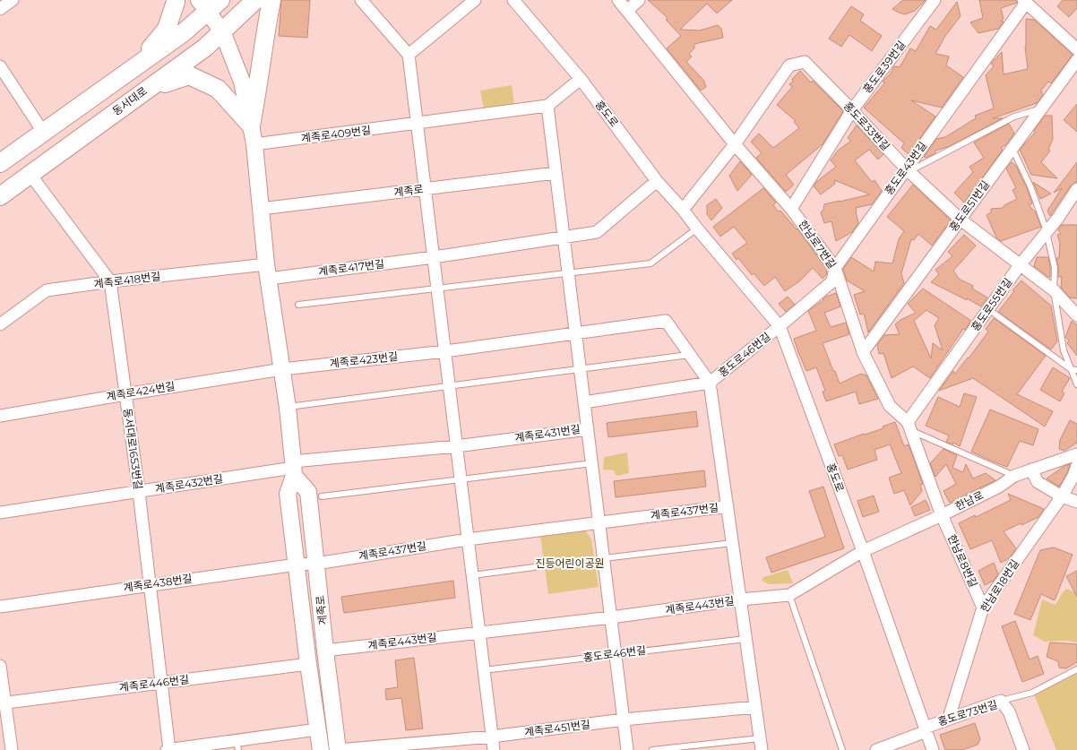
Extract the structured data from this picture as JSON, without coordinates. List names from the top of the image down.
{
  "streets": {
    "main road": ["동서대로", "계족로"],
    "street": [
      "홍도로39번길",
      "홍도로",
      "홍도로33번길",
      "계족로409번길",
      "홍도로43번길",
      "홍도로51번길",
      "한남로7번길",
      "계족로417번길",
      "계족로418번길",
      "홍도로55번길",
      "홍도로46번길",
      "계족로423번길",
      "계족로424번길",
      "계족로431번길",
      "동서대로1653번길",
      "계족로432번길",
      "한남로",
      "계족로437번길",
      "한남로8번길",
      "계족로438번길",
      "한남로18번길",
      "계족로443번길",
      "계족로446번길",
      "홍도로73번길",
      "계족로451번길"
    ]
  },
  "crossings": [
    ["홍도로39번길", "홍도로33번길"],
    ["홍도로39번길", "한남로7번길"],
    ["동서대로", "계족로"],
    ["동서대로", "동서대로1653번길"],
    ["홍도로", "홍도로33번길"],
    ["홍도로", "홍도로43번길"],
    ["홍도로", "계족로417번길"],
    ["홍도로", "홍도로46번길"],
    ["홍도로", "한남로"],
    ["홍도로", "계족로443번길"],
    ["홍도로", "홍도로73번길"],
    ["홍도로33번길", "홍도로43번길"],
    ["홍도로33번길", "홍도로51번길"],
    ["홍도로33번길", "한남로7번길"],
    ["홍도로33번길", "홍도로55번길"],
    ["계족로409번길", "계족로"],
    ["홍도로43번길", "한남로7번길"],
    ["홍도로43번길", "홍도로46번길"],
    ["계족로", "계족로417번길"],
    ["계족로", "계족로418번길"],
    ["계족로", "계족로423번길"],
    ["계족로", "계족로424번길"],
    ["계족로", "계족로431번길"],
    ["계족로", "계족로432번길"],
    ["계족로", "계족로437번길"],
    ["계족로", "계족로438번길"],
    ["계족로", "계족로443번길"],
    ["계족로", "계족로446번길"],
    ["계족로", "계족로451번길"],
    ["홍도로51번길", "한남로7번길"],
    ["한남로7번길", "홍도로55번길"],
    ["한남로7번길", "한남로"],
    ["한남로7번길", "한남로8번길"],
    ["계족로417번길", "계족로418번길"],
    ["계족로418번길", "동서대로1653번길"],
    ["홍도로46번길", "계족로423번길"],
    ["홍도로46번길", "계족로437번길"],
    ["홍도로46번길", "계족로443번길"],
    ["홍도로46번길", "계족로451번길"],
    ["계족로423번길", "계족로424번길"],
    ["계족로424번길", "동서대로1653번길"],
    ["계족로431번길", "계족로432번길"],
    ["계족로431번길", "계족로437번길"],
    ["동서대로1653번길", "계족로432번길"],
    ["동서대로1653번길", "계족로438번길"],
    ["동서대로1653번길", "계족로446번길"],
    ["한남로", "한남로8번길"],
    ["한남로", "계족로443번길"],
    ["계족로437번길", "계족로438번길"],
    ["한남로8번길", "한남로18번길"],
    ["한남로18번길", "홍도로73번길"]
  ],
  "parks": ["진등어린이공원"]
}
